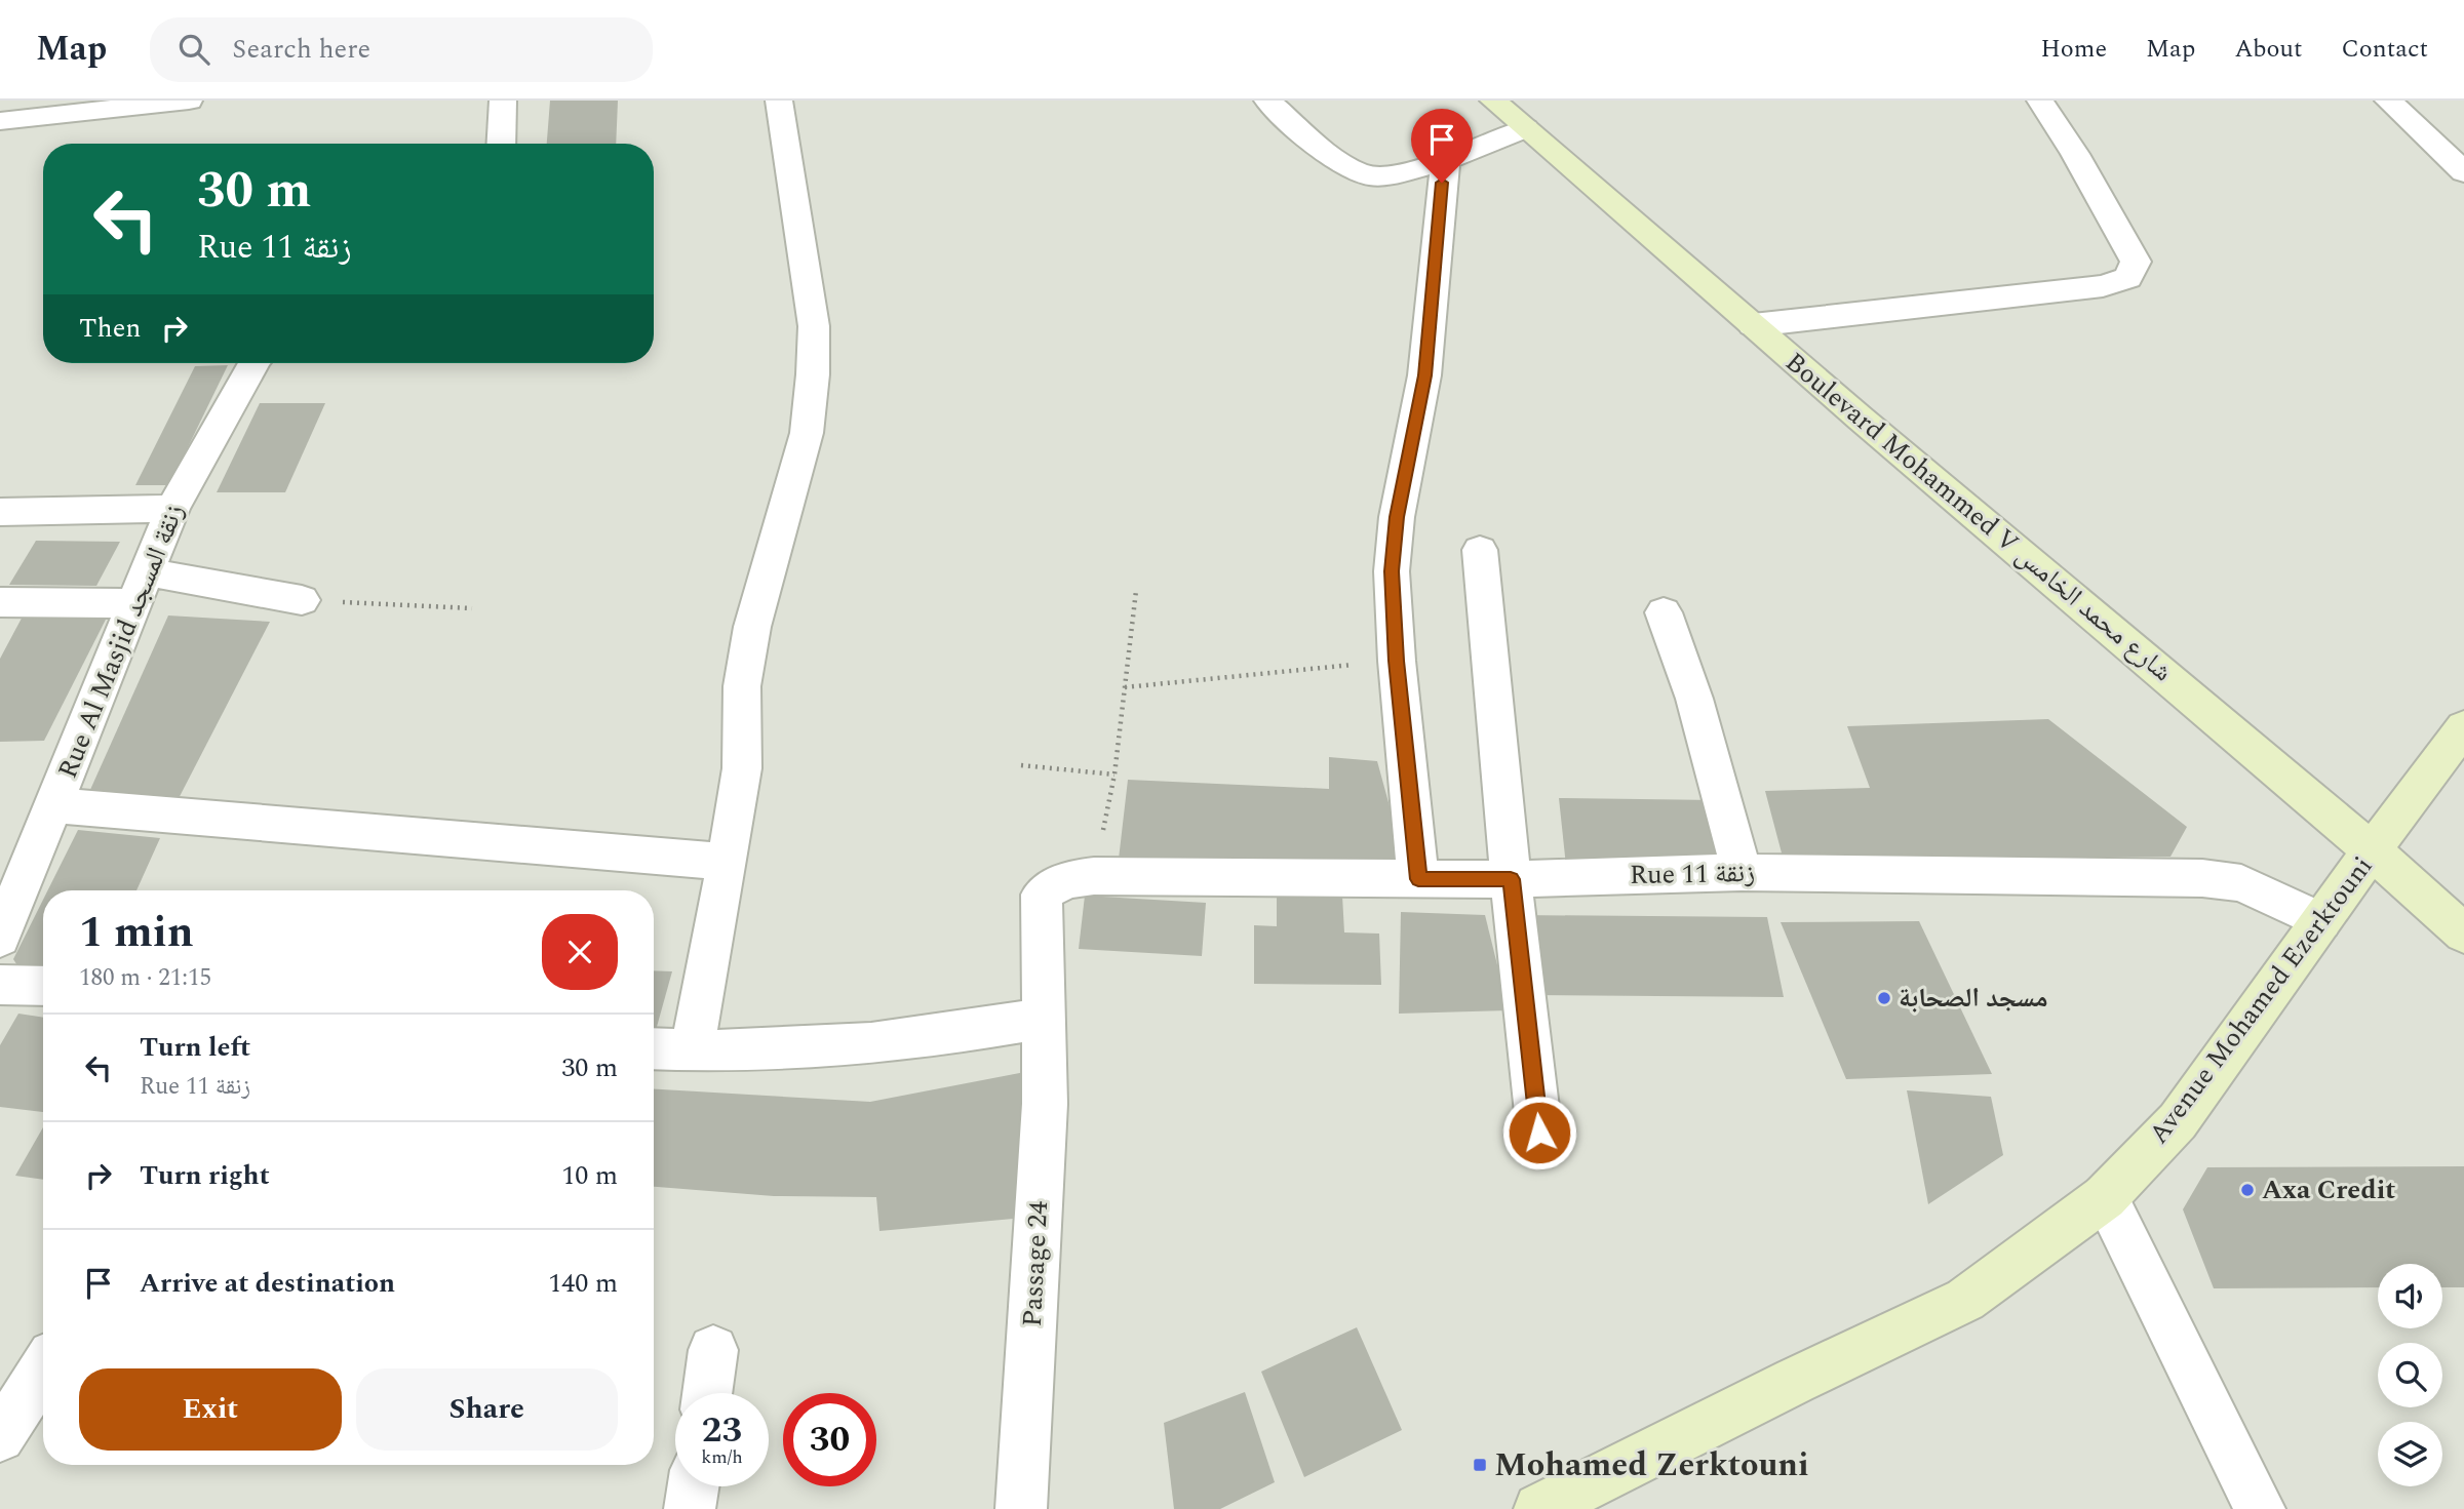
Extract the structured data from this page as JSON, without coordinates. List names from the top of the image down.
{
  "streets": {
    "main road": ["Boulevard Mohammed V شارع محمد الخامس", "Avenue Mohamed Ezerktouni"],
    "street": ["Rue Al Masjid زنقة المسجد", "Rue 11 زنقة", "Passage 24"]
  },
  "crossings": [
    ["Boulevard Mohammed V شارع محمد الخامس", "Avenue Mohamed Ezerktouni"],
    ["Rue 11 زنقة", "Avenue Mohamed Ezerktouni"],
    ["Rue 11 زنقة", "Passage 24"]
  ],
  "places": {
    "other": ["مسجد الصحابة", "Axa Credit"],
    "transit": ["Mohamed Zerktouni"]
  },
  "page": {
    "header": "Map",
    "search": "Search here",
    "nav": [
      "Home",
      "Map",
      "About",
      "Contact"
    ],
    "turn": ["30 m", "Rue 11 زنقة"],
    "then": "Then",
    "heading": ["1 min", "180 m · 21:15"],
    "list": [
      {
        "name": "Turn left",
        "note": "Rue 11 زنقة",
        "value": "30 m"
      },
      {
        "name": "Turn right",
        "value": "10 m"
      },
      {
        "name": "Arrive at destination",
        "value": "140 m"
      }
    ],
    "buttons": ["Exit", "Share"],
    "speed": "23 km/h",
    "limit": "30"
  }
}
